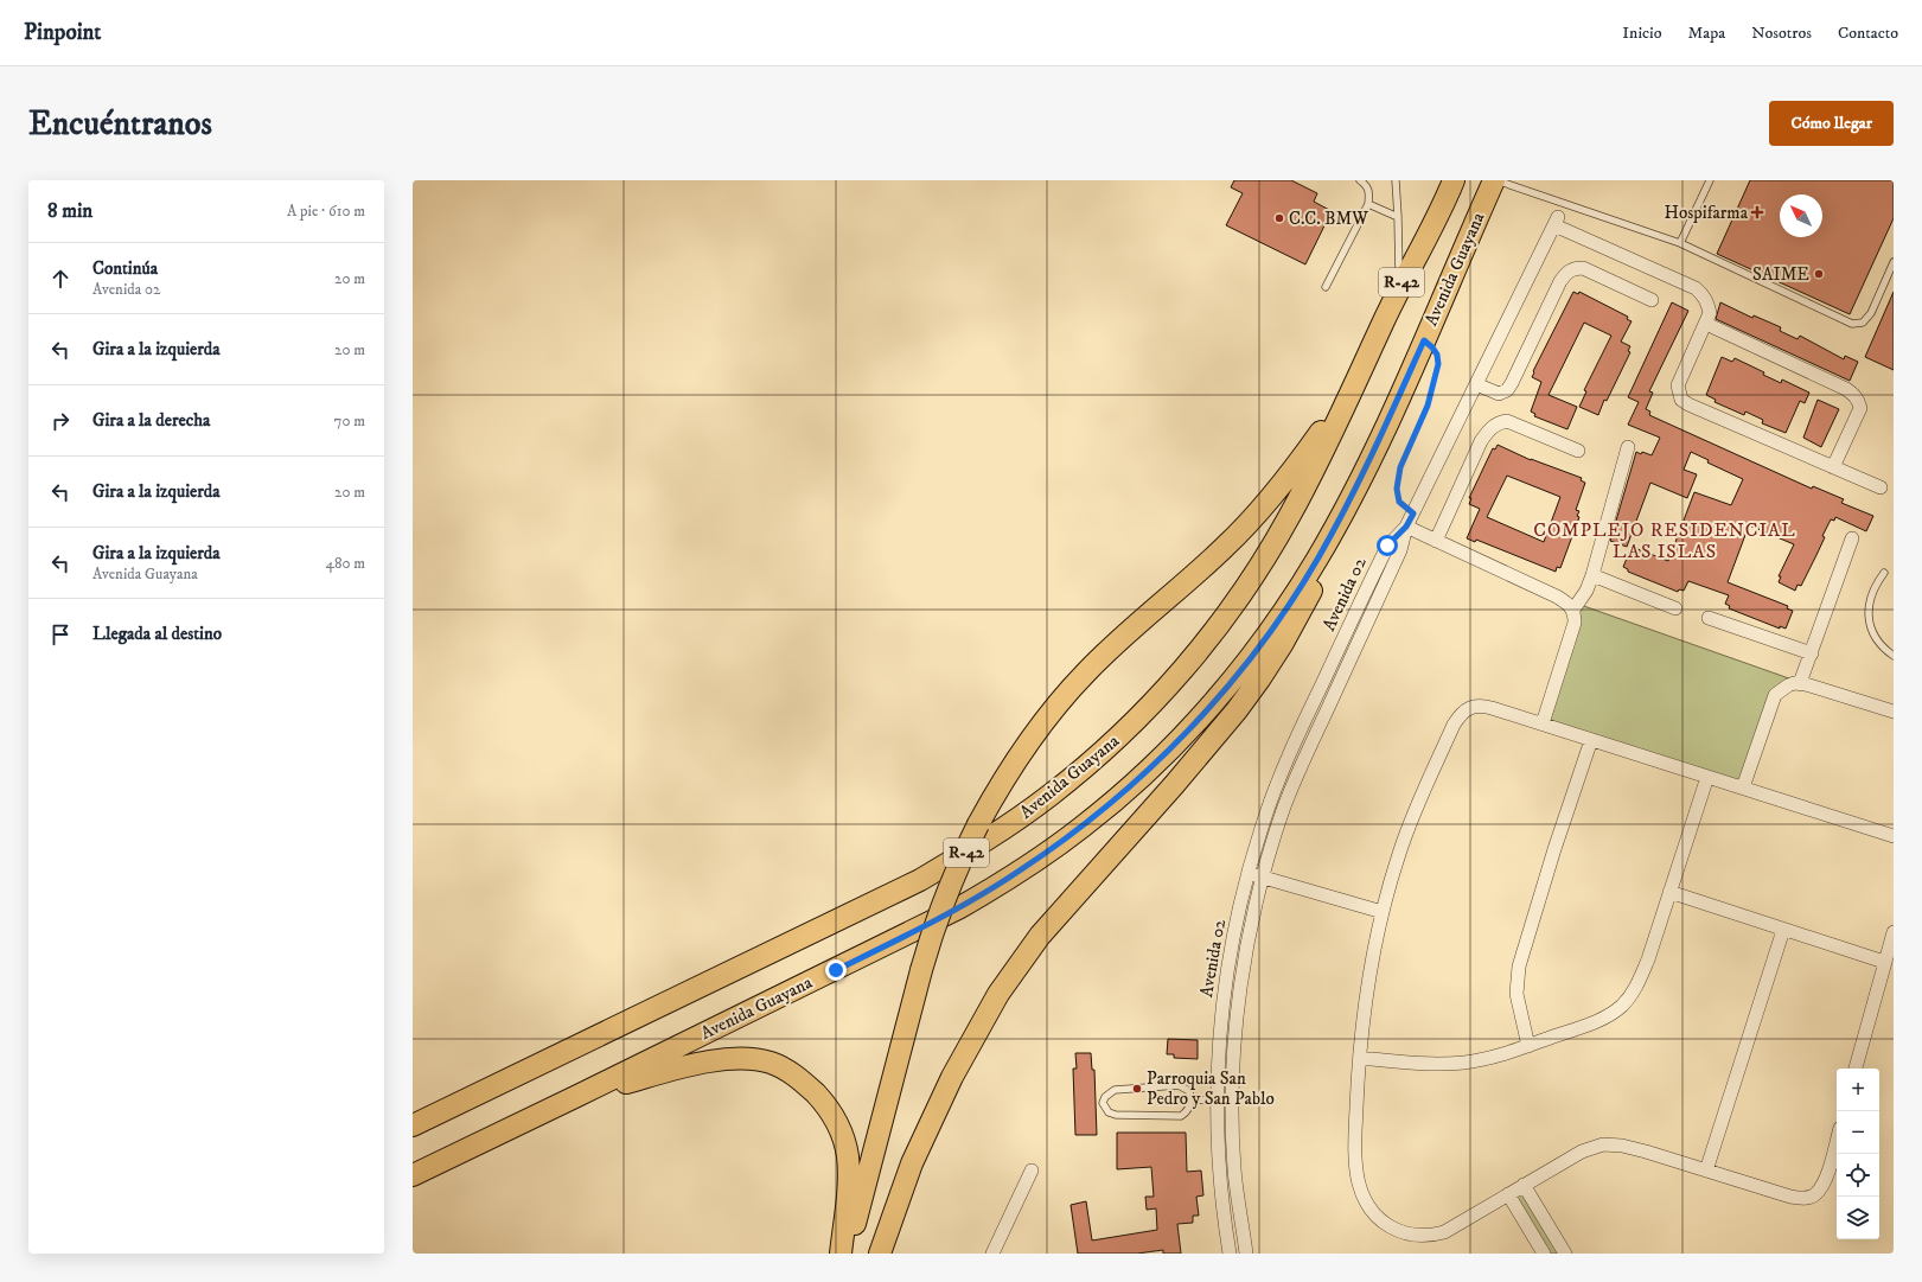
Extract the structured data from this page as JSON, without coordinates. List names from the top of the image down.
{
  "streets": {
    "main road": ["Avenida Guayana", "R-42"],
    "street": ["Avenida 02"]
  },
  "districts": ["COMPLEJO RESIDENCIAL LAS ISLAS"],
  "places": {
    "health": ["Hospifarma"],
    "other": ["C.C. BMW", "SAIME", "Parroquia San Pedro y San Pablo"]
  },
  "north": "top left",
  "page": {
    "header": "Pinpoint",
    "nav": [
      "Inicio",
      "Mapa",
      "Nosotros",
      "Contacto"
    ],
    "buttons": "Cómo llegar",
    "title": "Encuéntranos",
    "heading": ["8 min", "A pie · 610 m"],
    "list": [
      ["Continúa", "Avenida 02", "20 m"],
      ["Gira a la izquierda", "20 m"],
      ["Gira a la derecha", "70 m"],
      ["Gira a la izquierda", "20 m"],
      ["Gira a la izquierda", "Avenida Guayana", "480 m"],
      "Llegada al destino"
    ],
    "map_buttons": ["+", "−"]
  }
}
